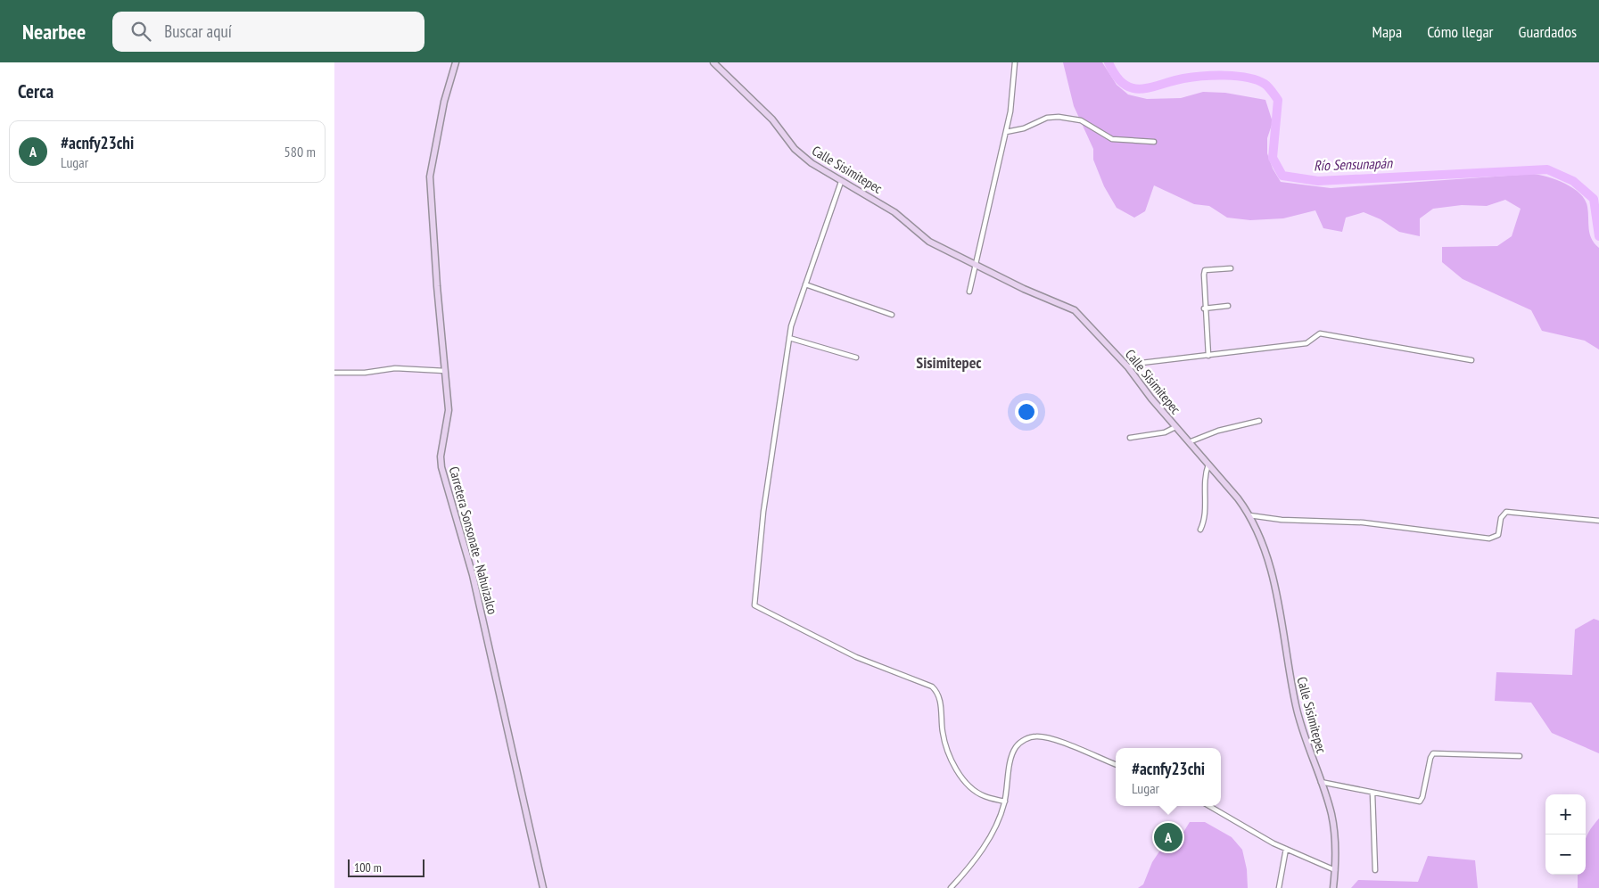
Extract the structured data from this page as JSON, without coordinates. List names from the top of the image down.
{
  "streets": {
    "street": ["Calle Sisimitepec", "Carretera Sonsonate - Nahuizalco"]
  },
  "districts": ["Sisimitepec"],
  "water": ["Río Sensunapán"],
  "scale_bar": "100 m",
  "page": {
    "header": "Nearbee",
    "search": "Buscar aquí",
    "nav": ["Mapa", "Cómo llegar", "Guardados"],
    "heading": "Cerca",
    "list": [
      {
        "mark": "A",
        "name": "#acnfy23chi",
        "note": "Lugar",
        "value": "580 m"
      }
    ],
    "popup": ["#acnfy23chi", "Lugar"],
    "map_buttons": ["+", "−"],
    "pins": "A",
    "scale": "100 m"
  }
}
